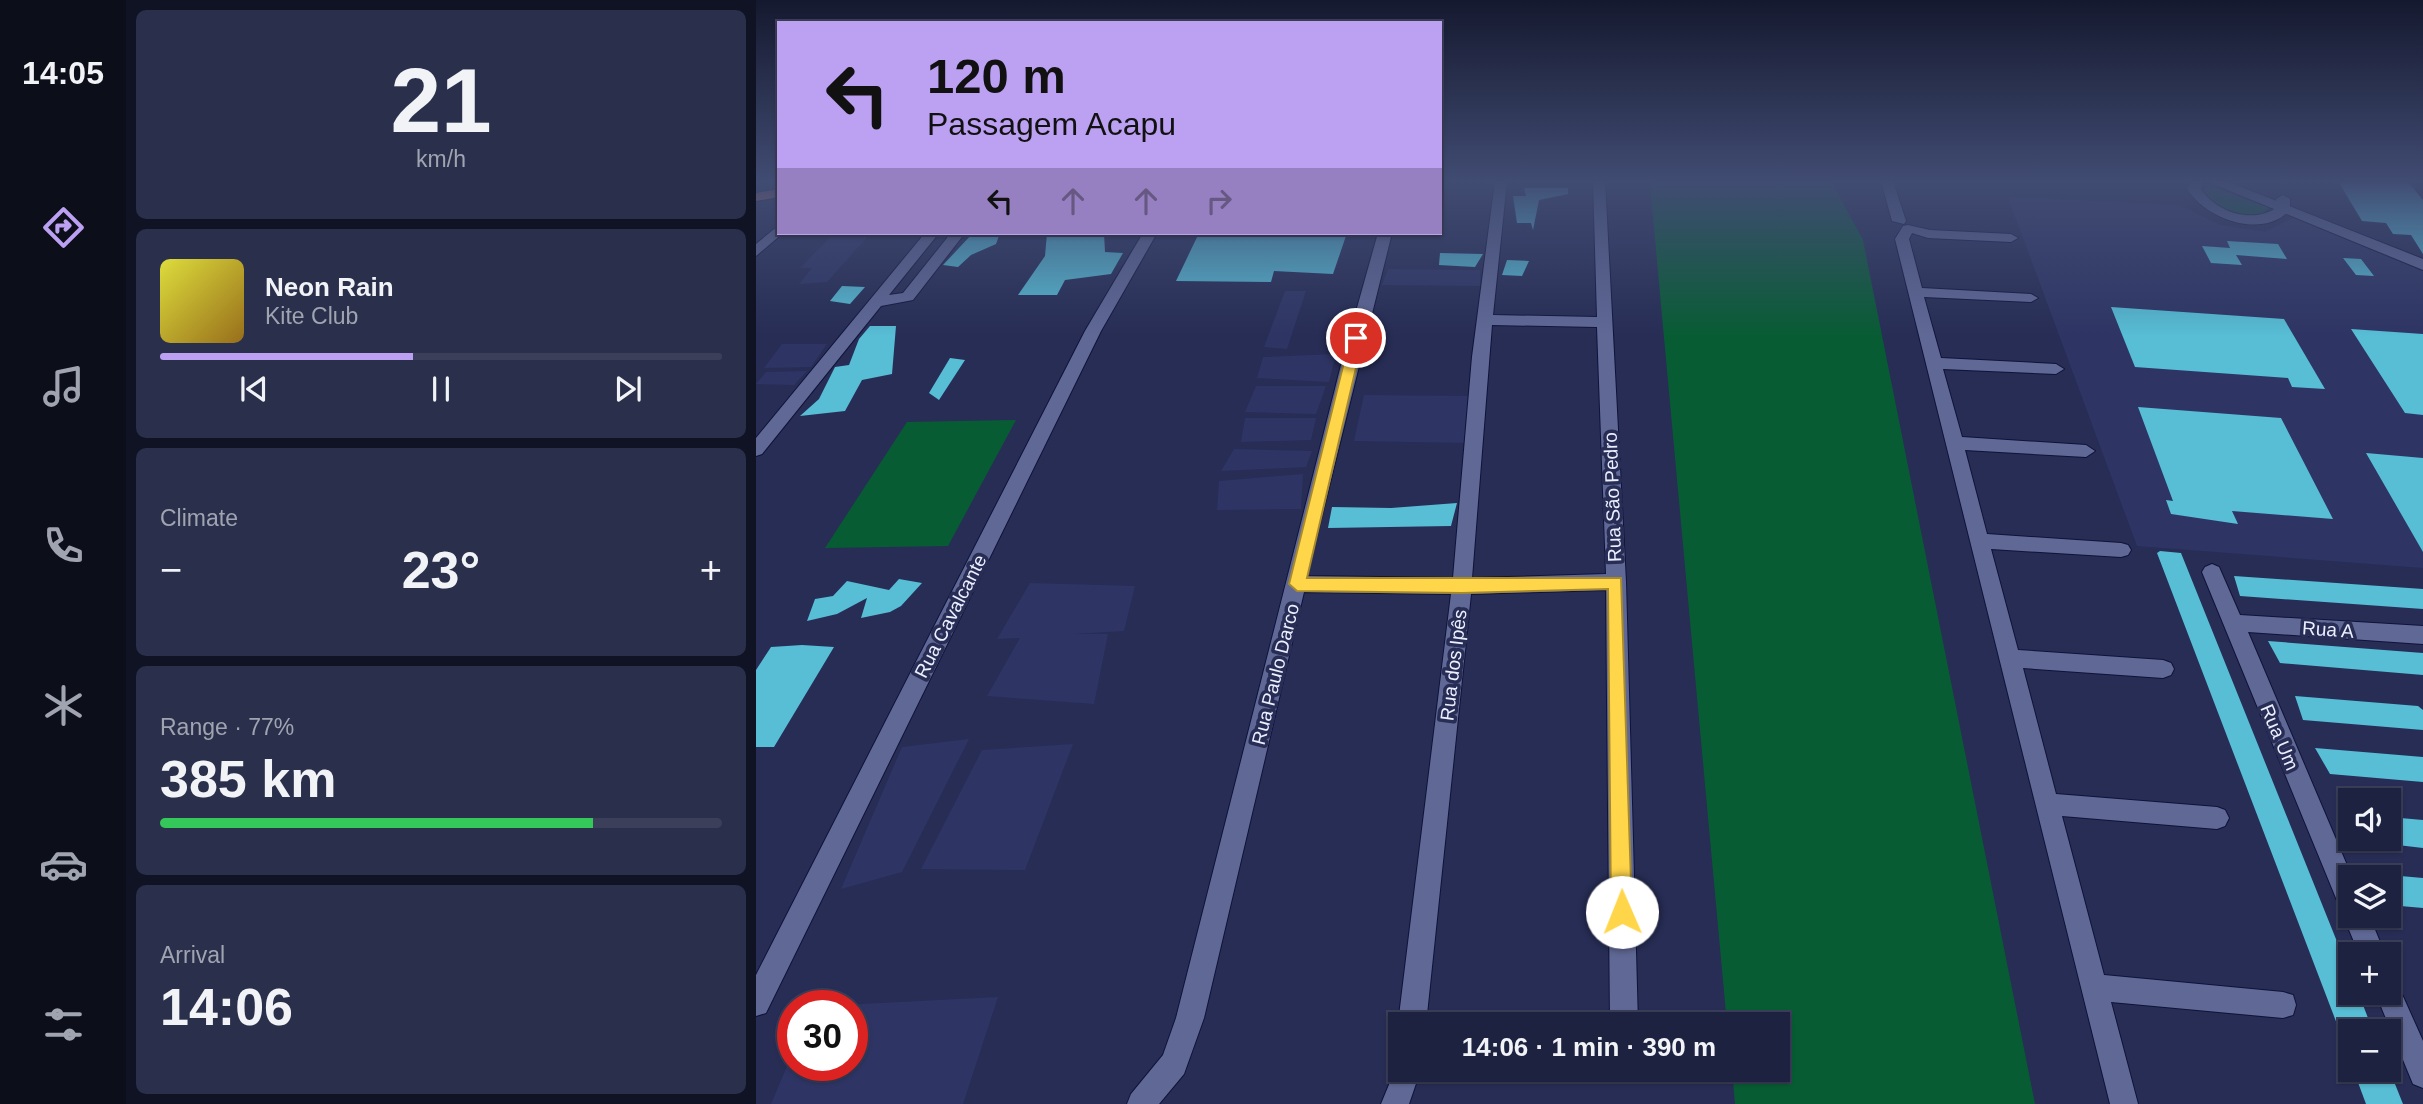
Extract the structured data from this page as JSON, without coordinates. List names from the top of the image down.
{
  "streets": {
    "street": [
      "Rua São Pedro",
      "Rua Cavalcante",
      "Rua A",
      "Rua dos Ipês",
      "Rua Paulo Darco",
      "Rua Um"
    ]
  },
  "crossings": [
    ["Rua A", "Rua Um"]
  ],
  "page": {
    "tabs": "14:05",
    "tile": [
      ["21", "km/h"],
      "Climate",
      ["Range · 77%", "385 km"],
      ["Arrival", "14:06"]
    ],
    "turn": ["120 m", "Passagem Acapu"],
    "song": ["Neon Rain", "Kite Club"],
    "heat": ["−", "23°", "+"],
    "map_buttons": ["+", "−"],
    "limit": "30",
    "trip": "14:06 · 1 min · 390 m"
  }
}
